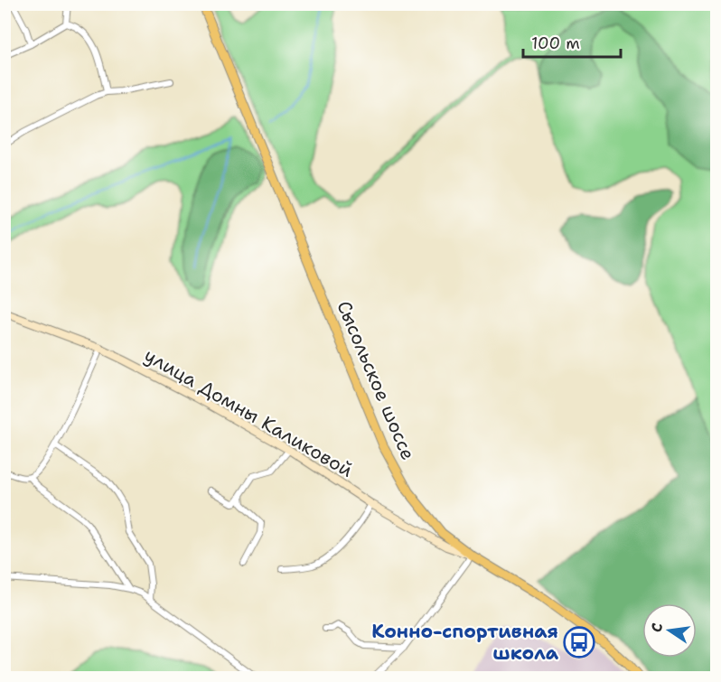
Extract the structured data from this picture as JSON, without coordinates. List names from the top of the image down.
{
  "streets": {
    "highway": ["Сысольское шоссе"],
    "main road": ["улица Домны Каликовой"]
  },
  "crossings": [
    ["Сысольское шоссе", "улица Домны Каликовой"]
  ],
  "places": {
    "bus stop": ["Конно-спортивная школа"]
  },
  "scale_bar": "100 m",
  "north": "left"
}
